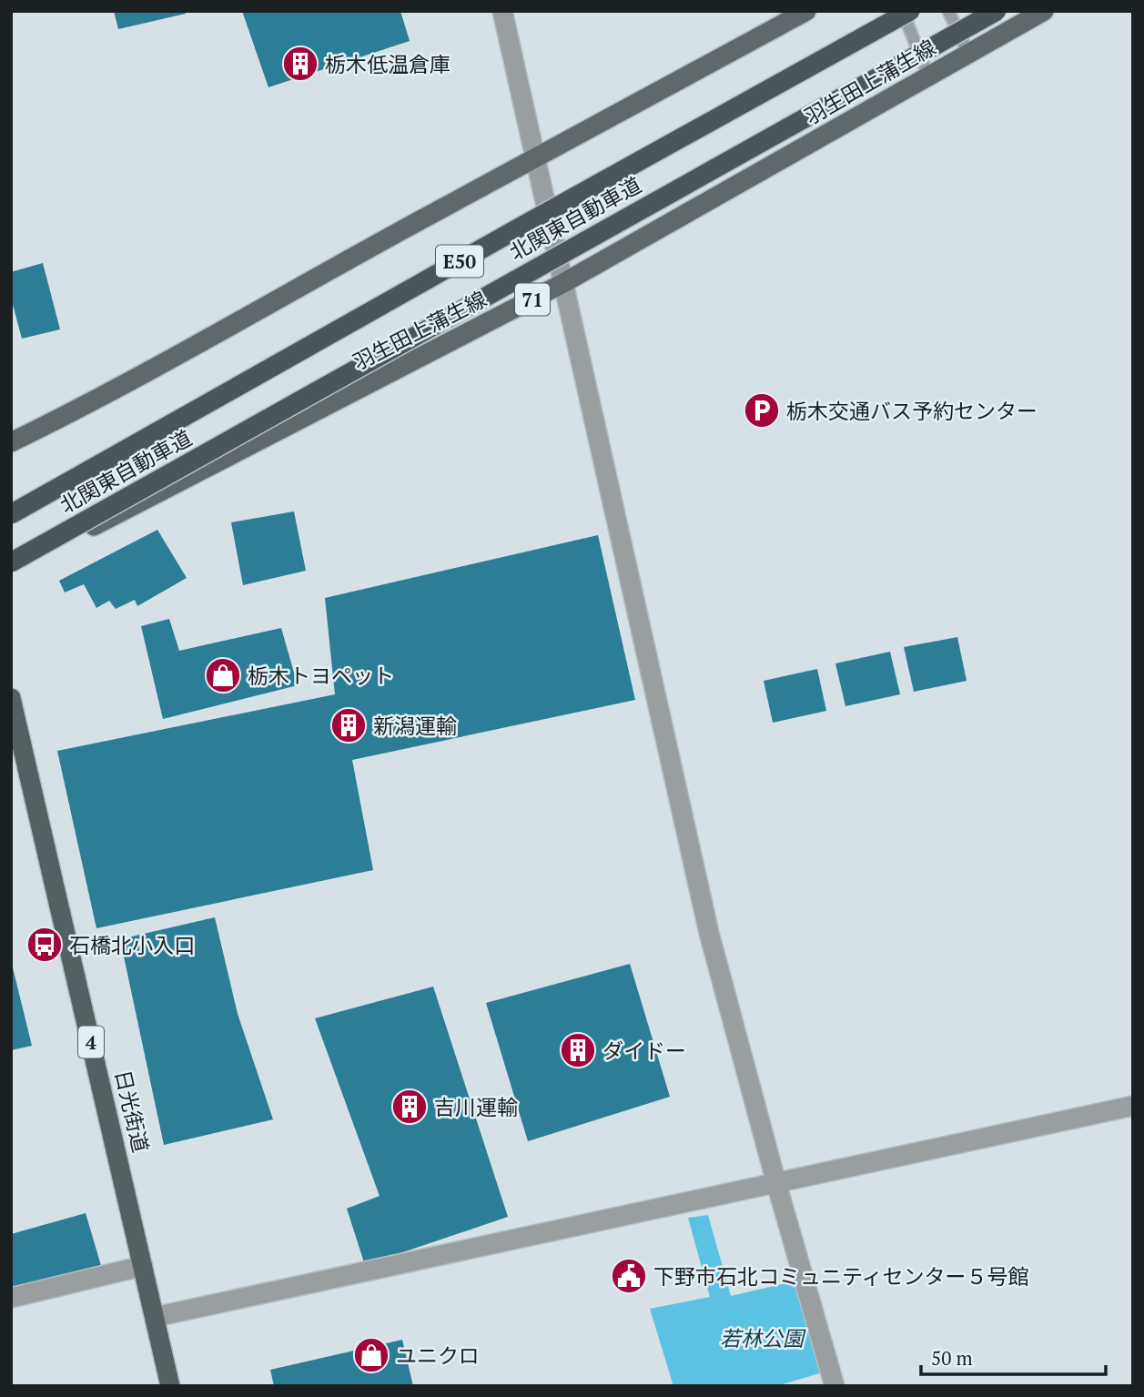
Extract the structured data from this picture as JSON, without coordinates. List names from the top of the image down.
{
  "streets": {
    "highway": [
      "北関東自動車道",
      "E50",
      "4",
      "日光街道"
    ],
    "main road": ["羽生田上蒲生線", "71"]
  },
  "parks": ["若林公園"],
  "places": {
    "building": [
      "栃木低温倉庫",
      "新潟運輸",
      "ダイドー",
      "吉川運輸"
    ],
    "parking": ["栃木交通バス予約センター"],
    "shop": ["栃木トヨペット", "ユニクロ"],
    "bus stop": ["石橋北小入口"],
    "public building": ["下野市石北コミュニティセンター５号館"]
  },
  "scale_bar": "50 m"
}
